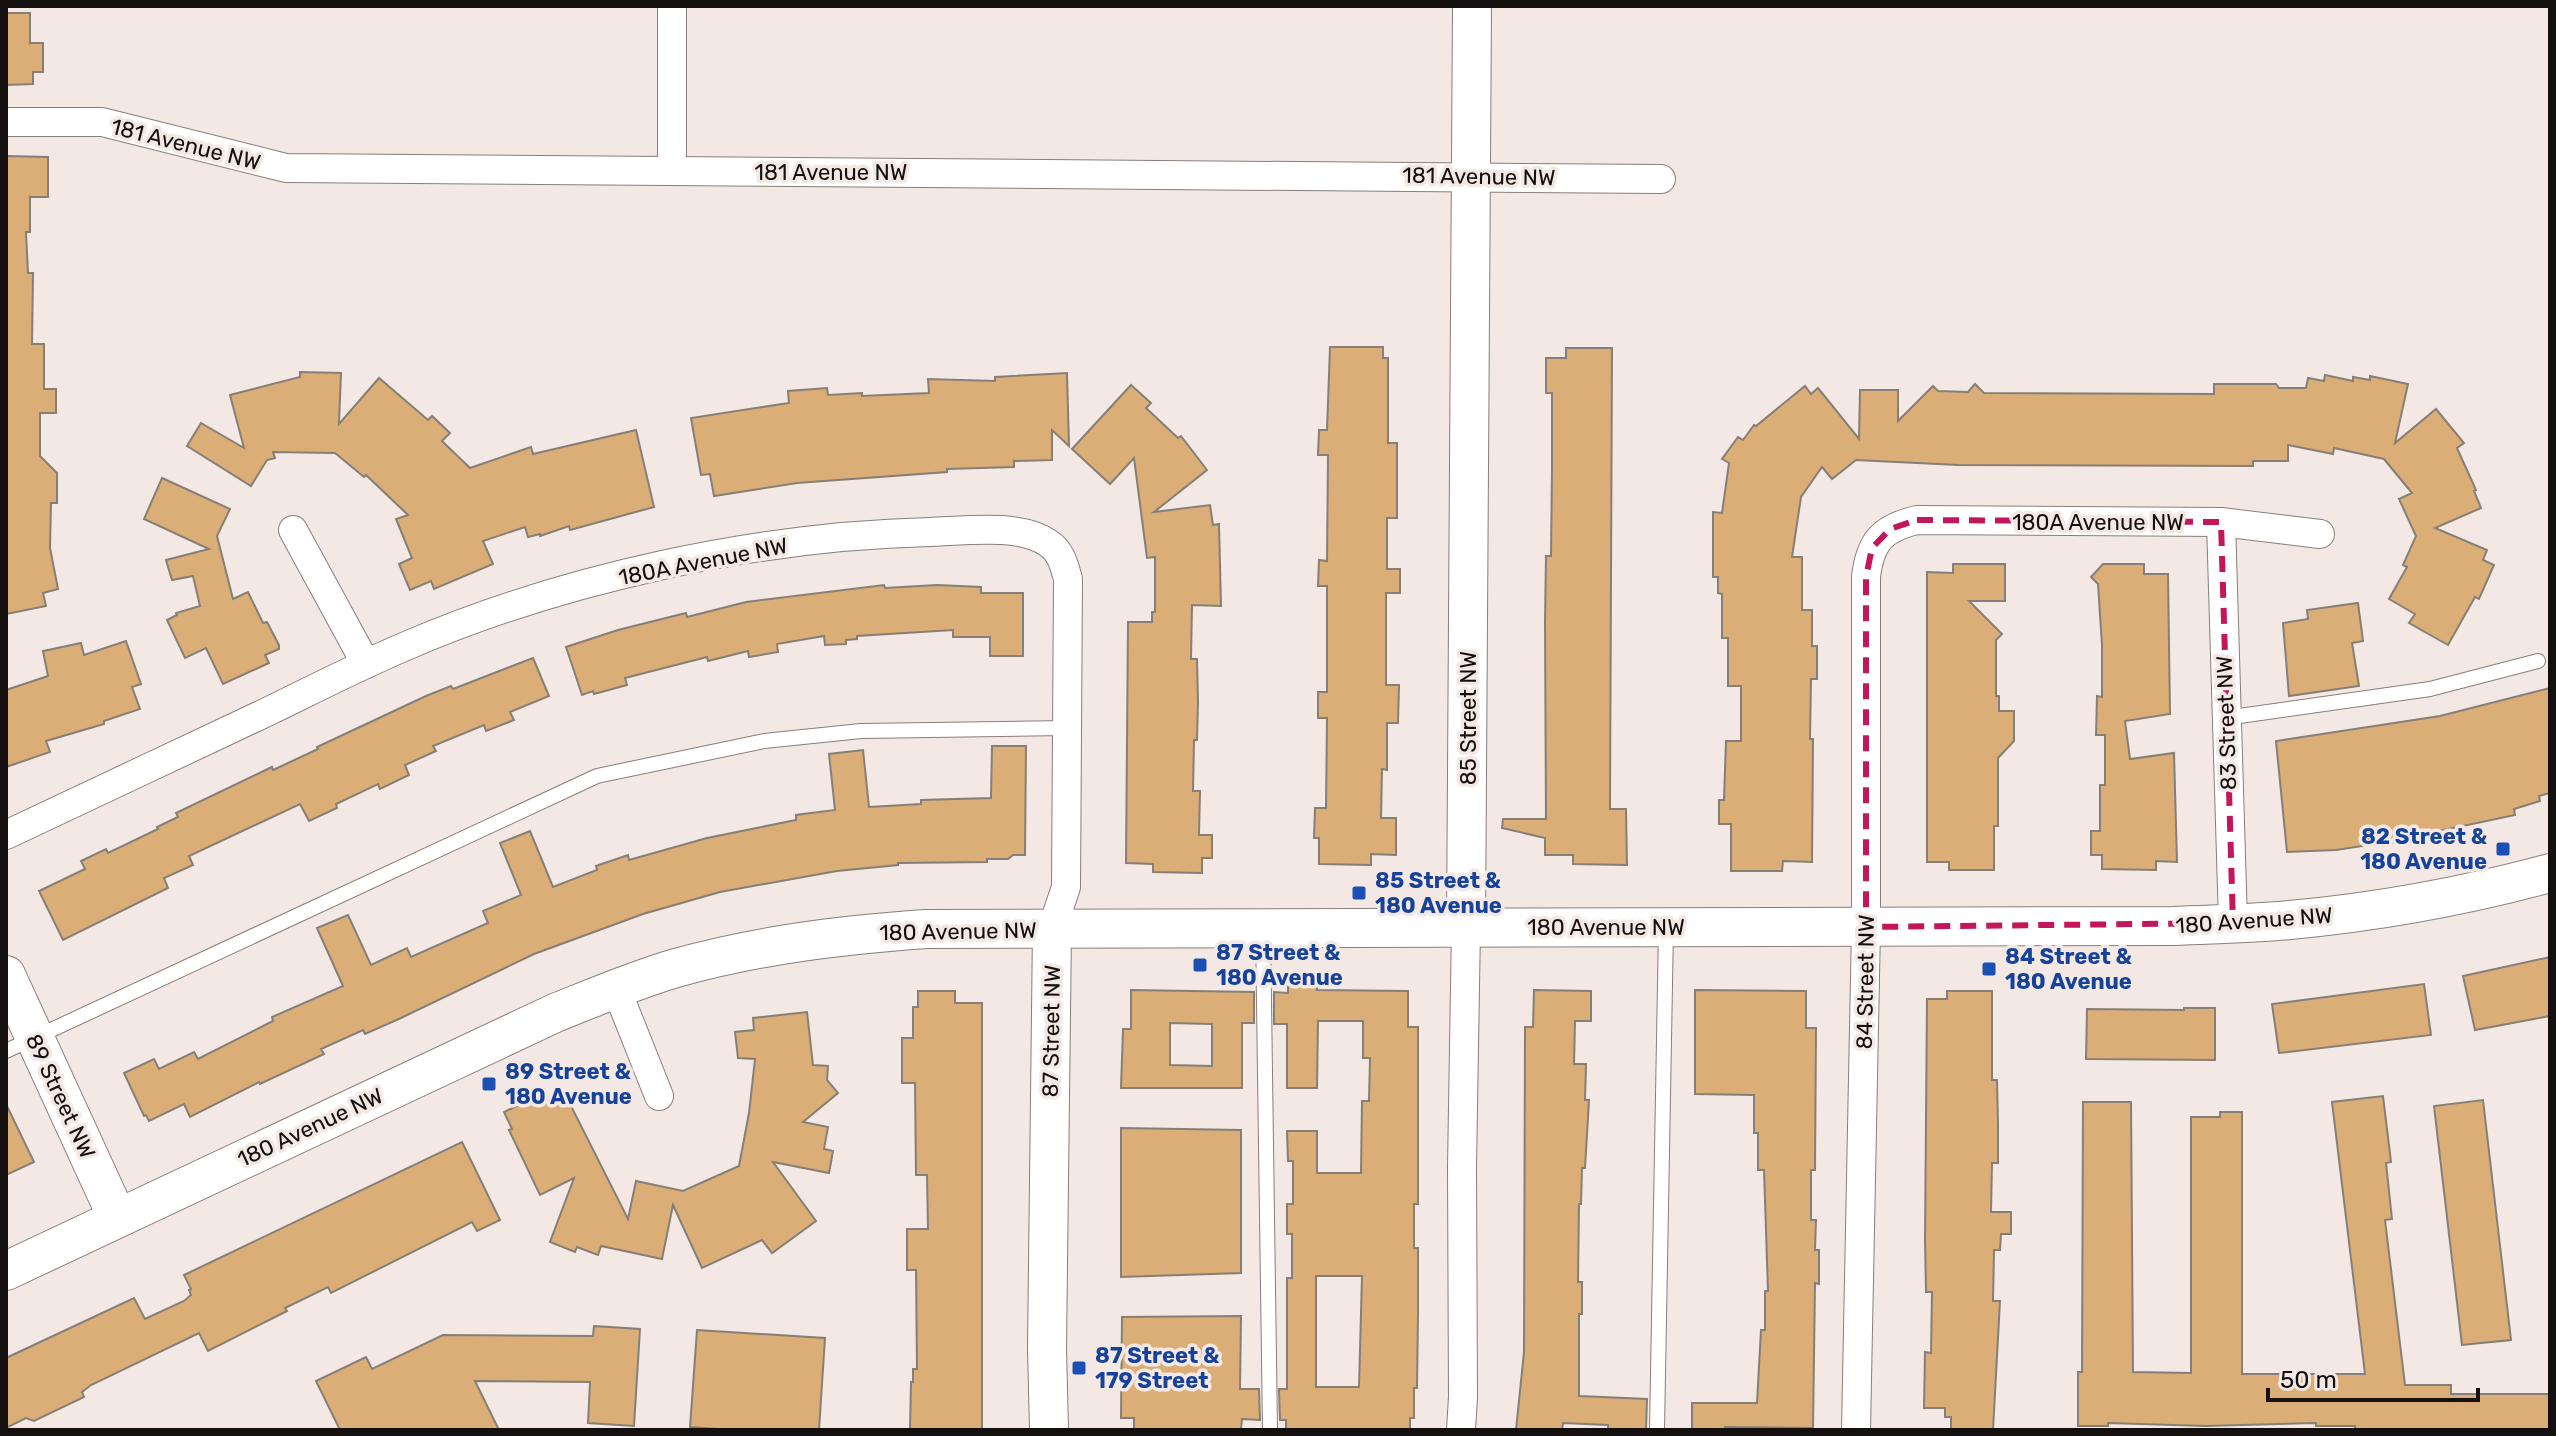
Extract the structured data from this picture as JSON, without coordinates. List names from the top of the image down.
{
  "streets": {
    "street": [
      "181 Avenue NW",
      "180A Avenue NW",
      "85 Street NW",
      "83 Street NW",
      "180 Avenue NW",
      "84 Street NW",
      "87 Street NW",
      "89 Street NW"
    ]
  },
  "crossings": [
    ["181 Avenue NW", "85 Street NW"],
    ["180A Avenue NW", "83 Street NW"],
    ["180A Avenue NW", "84 Street NW"],
    ["180A Avenue NW", "87 Street NW"],
    ["85 Street NW", "180 Avenue NW"],
    ["83 Street NW", "180 Avenue NW"],
    ["180 Avenue NW", "84 Street NW"],
    ["180 Avenue NW", "87 Street NW"],
    ["180 Avenue NW", "89 Street NW"]
  ],
  "places": {
    "transit": [
      "82 Street & 180 Avenue",
      "85 Street & 180 Avenue",
      "87 Street & 180 Avenue",
      "84 Street & 180 Avenue",
      "89 Street & 180 Avenue",
      "87 Street & 179 Street"
    ]
  },
  "scale_bar": "50 m"
}
